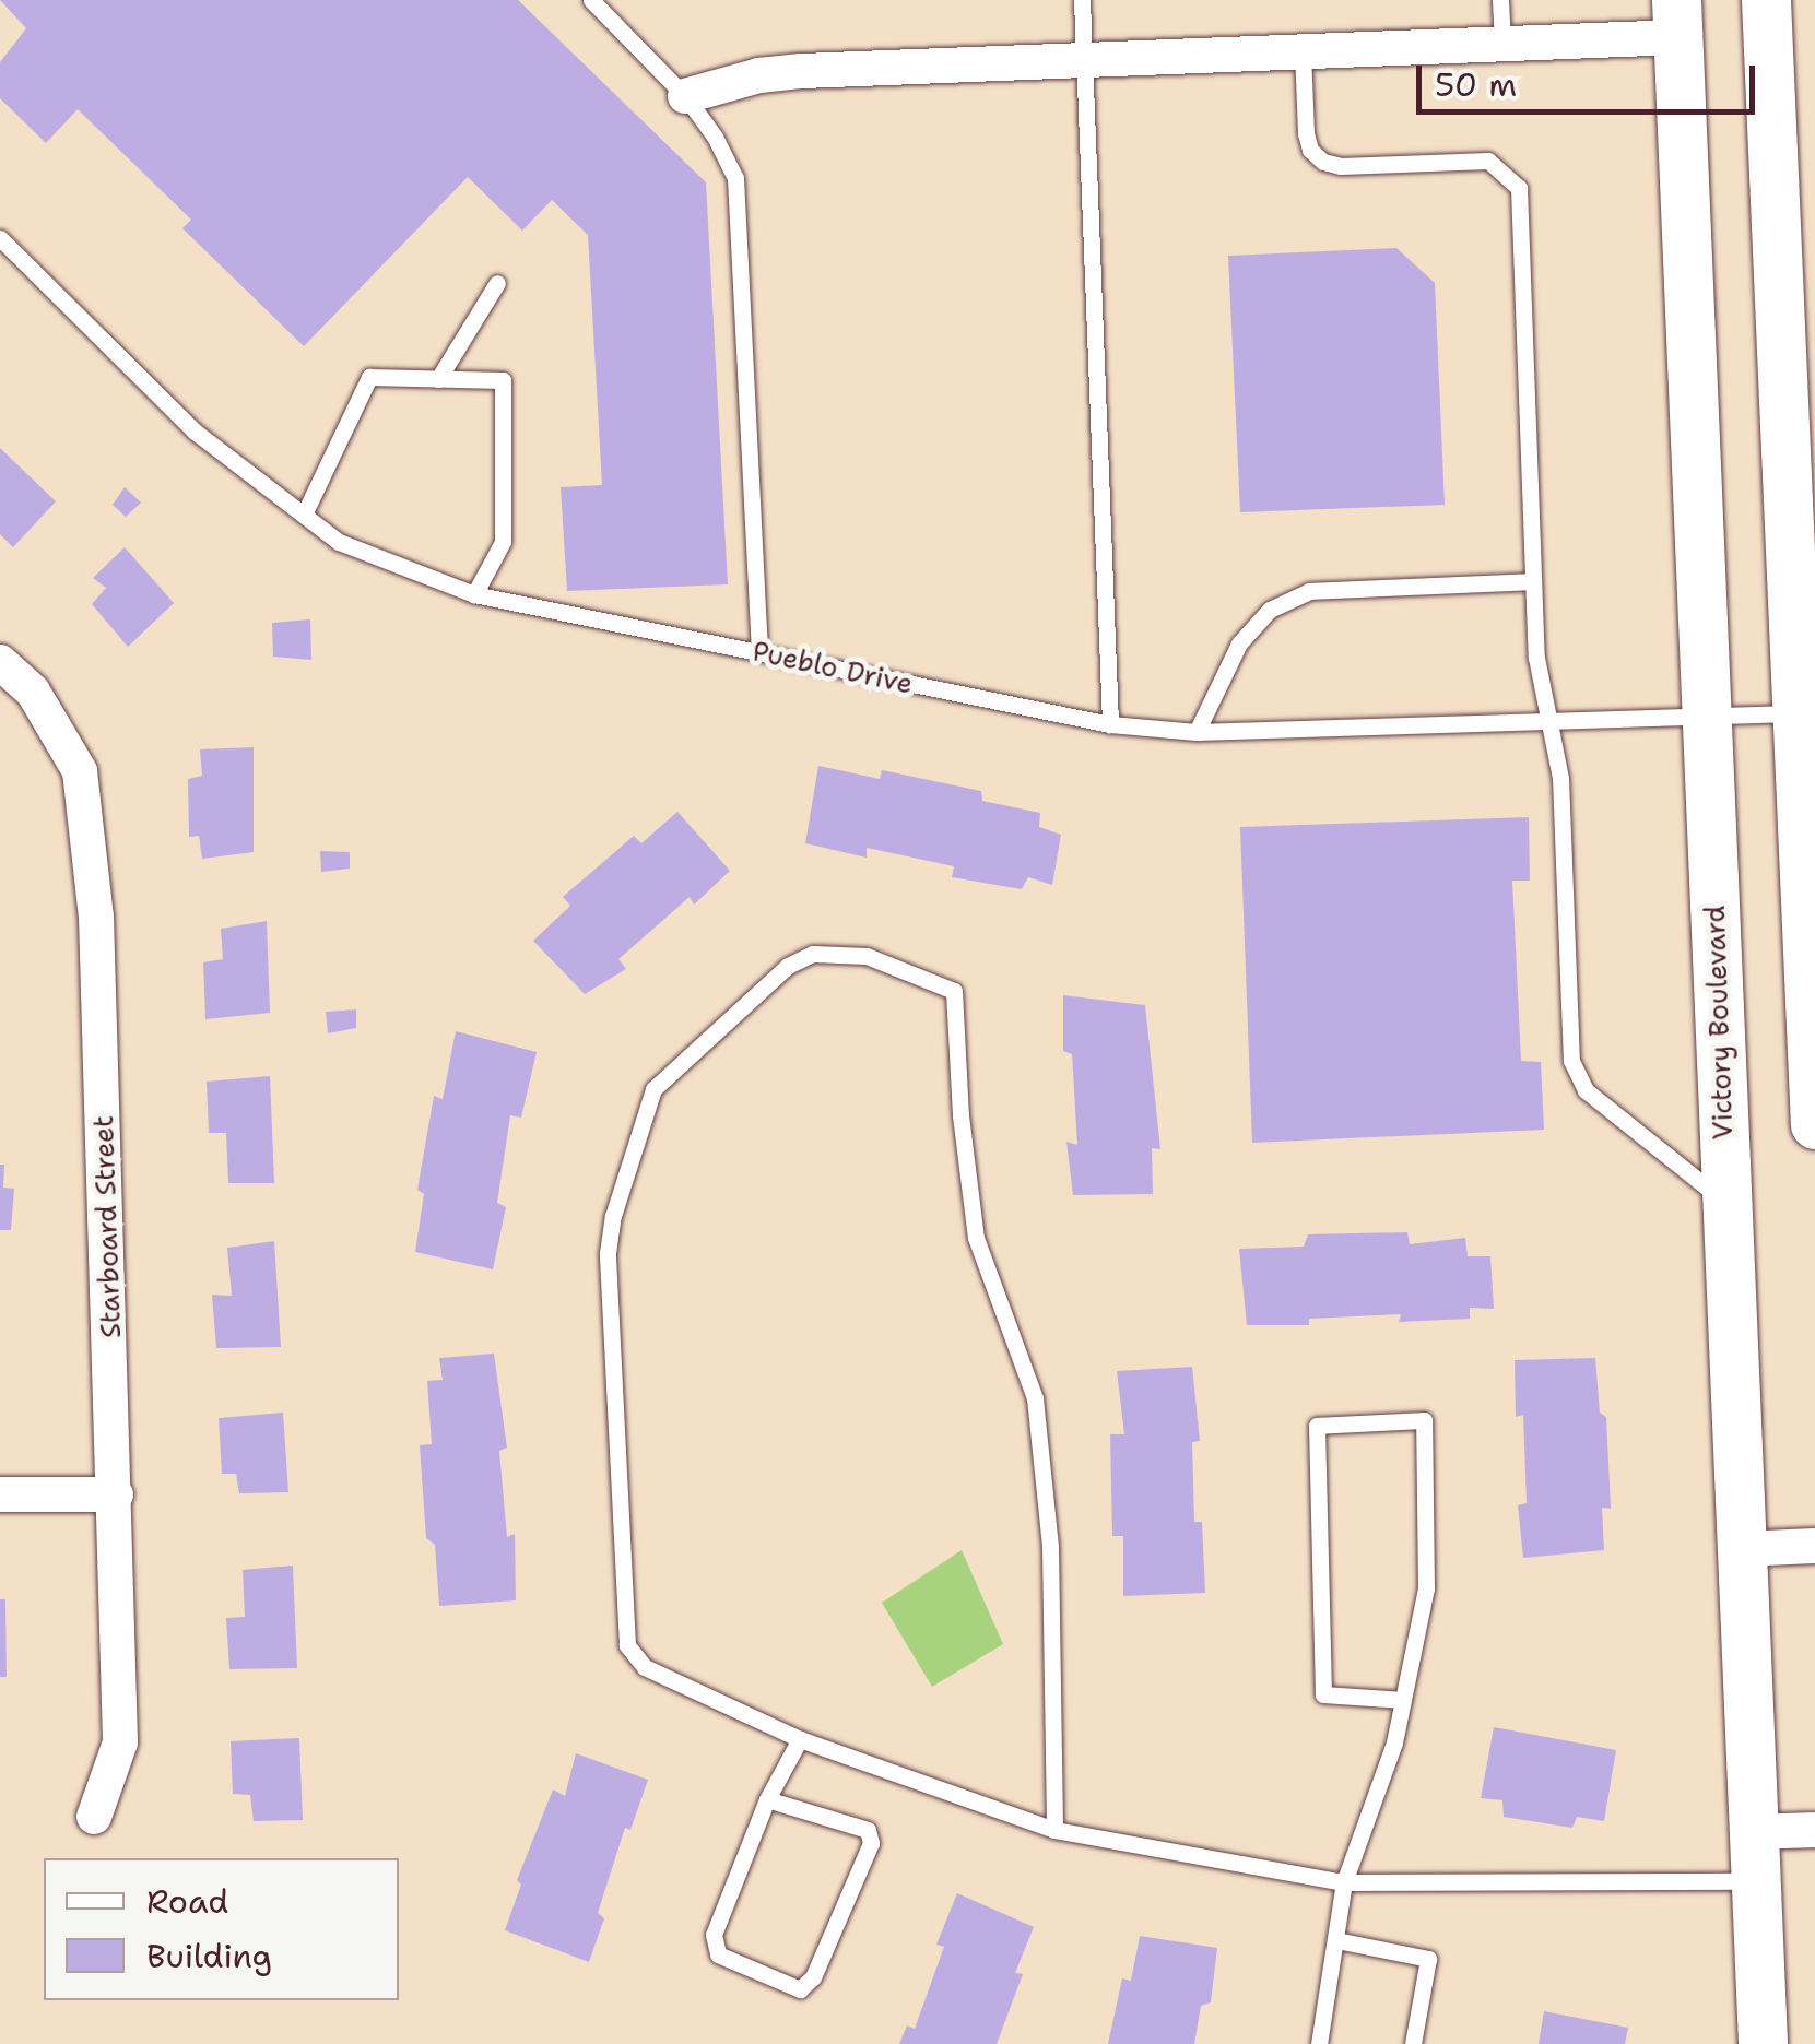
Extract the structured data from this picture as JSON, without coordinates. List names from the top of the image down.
{
  "streets": {
    "main road": ["Victory Boulevard"],
    "street": ["Starboard Street"],
    "lane": ["Pueblo Drive"]
  },
  "crossings": [
    ["Pueblo Drive", "Victory Boulevard"]
  ],
  "legend": ["Road", "Building"],
  "scale_bar": "50 m"
}
